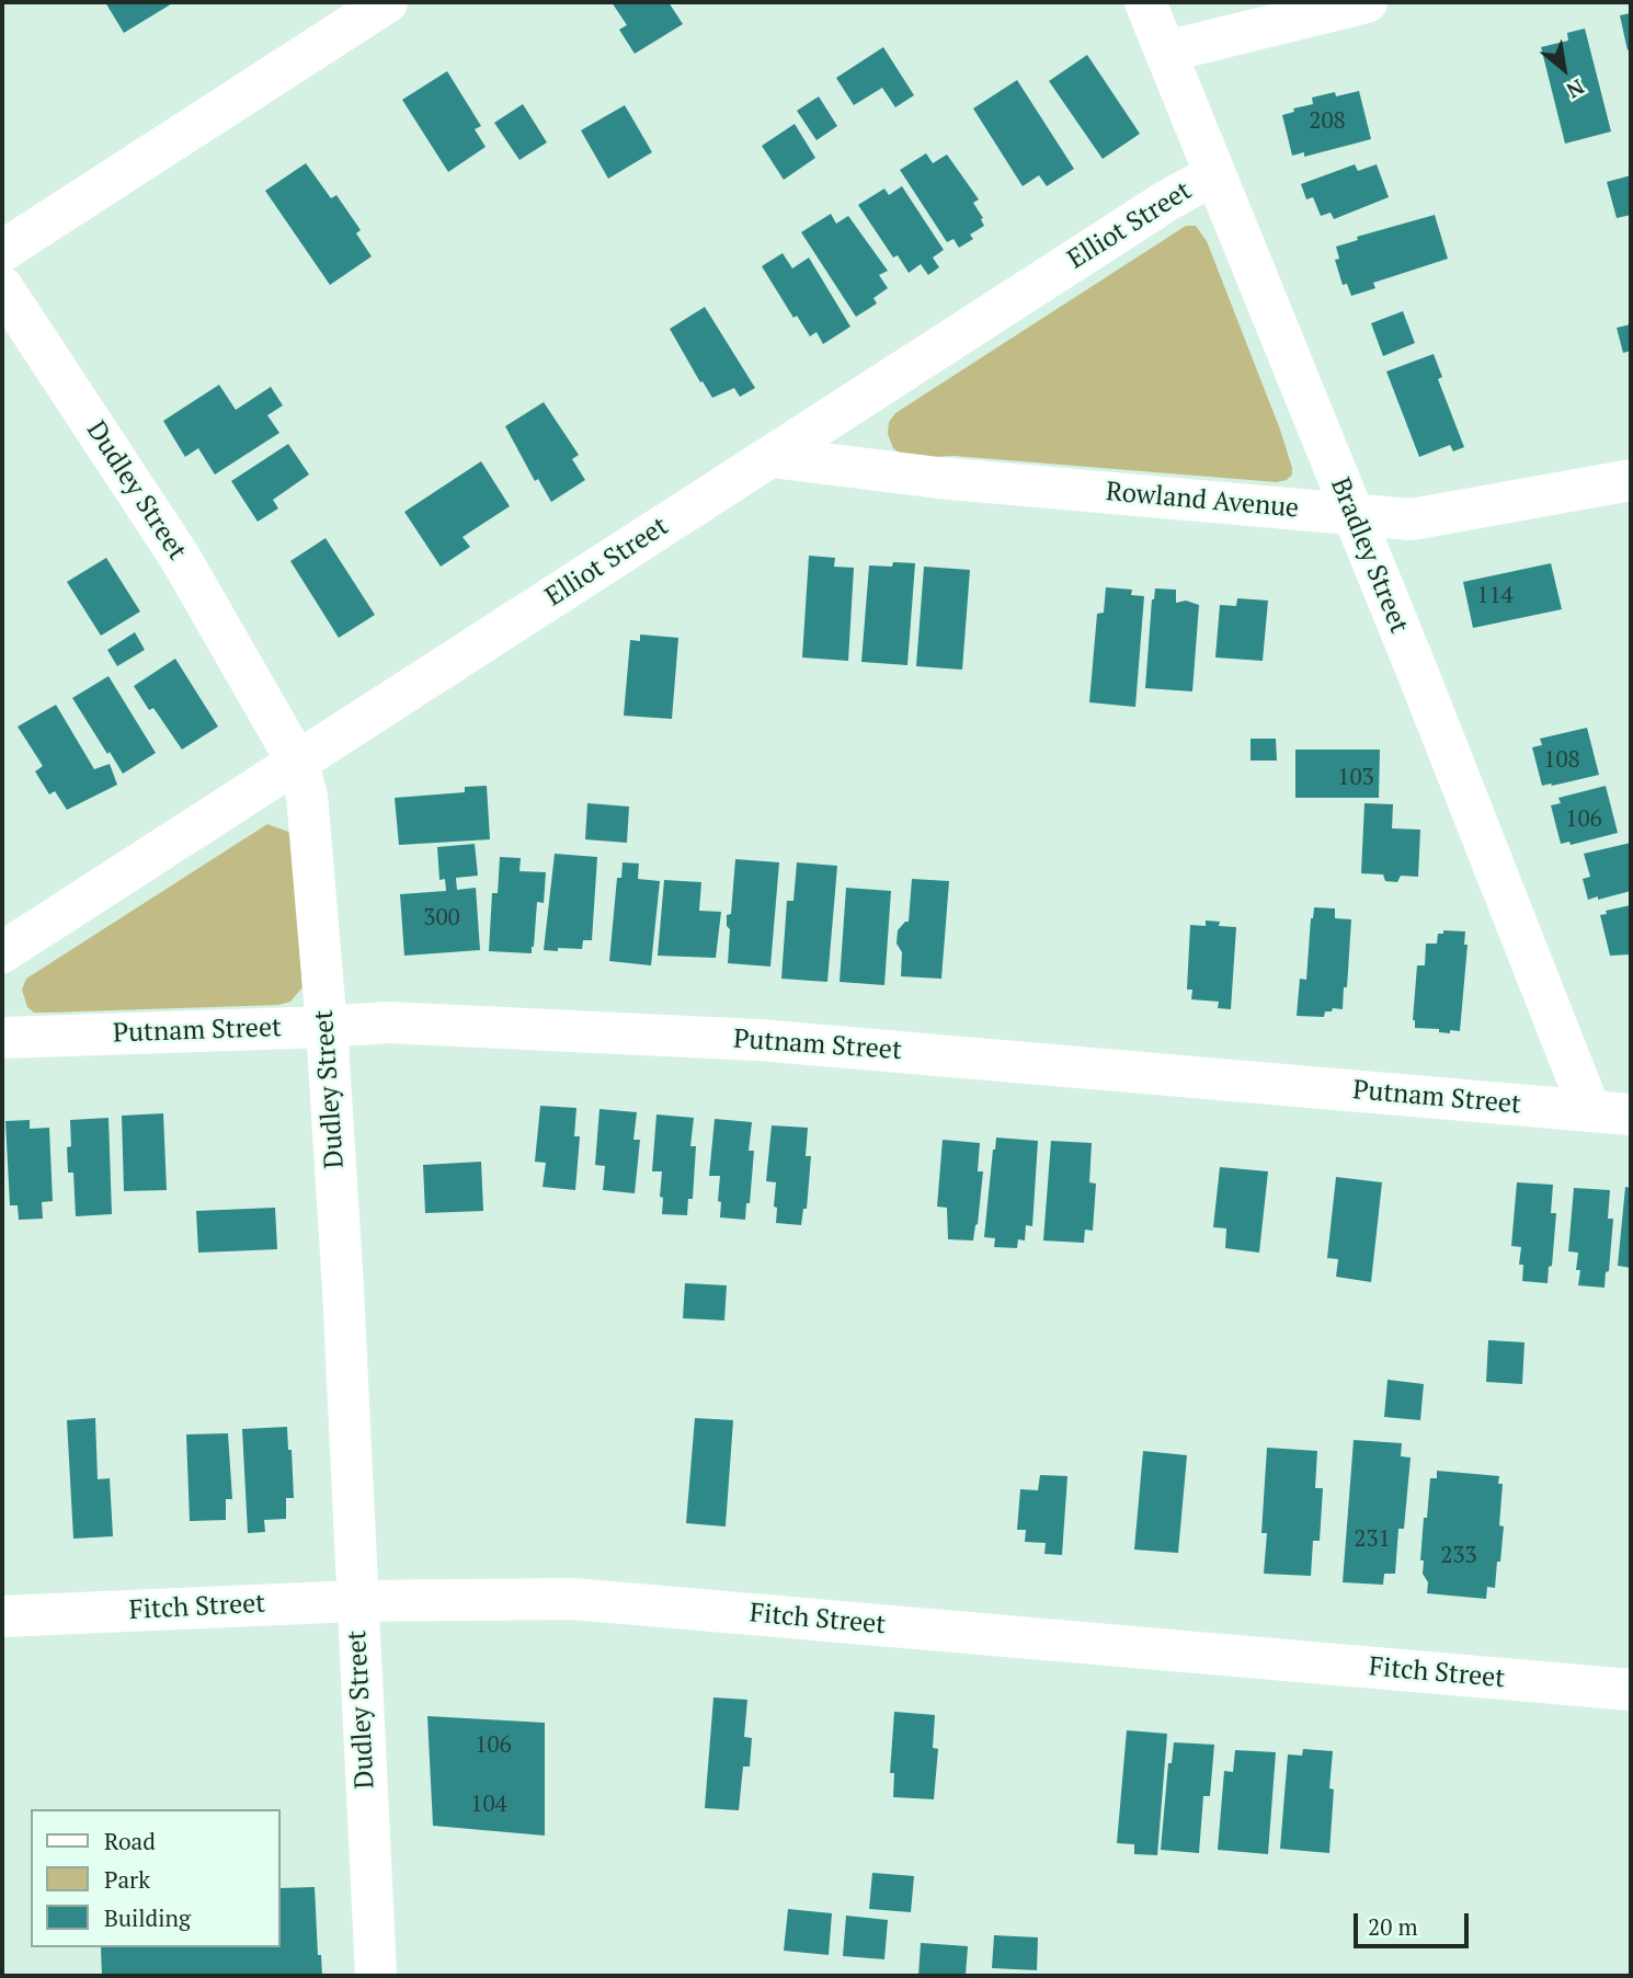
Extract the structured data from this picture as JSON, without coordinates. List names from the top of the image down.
{
  "streets": {
    "street": [
      "Elliot Street",
      "Dudley Street",
      "Rowland Avenue",
      "Bradley Street",
      "Putnam Street",
      "Fitch Street"
    ]
  },
  "crossings": [
    ["Elliot Street", "Dudley Street"],
    ["Elliot Street", "Rowland Avenue"],
    ["Elliot Street", "Bradley Street"],
    ["Dudley Street", "Putnam Street"],
    ["Dudley Street", "Fitch Street"],
    ["Rowland Avenue", "Bradley Street"],
    ["Bradley Street", "Putnam Street"]
  ],
  "house_numbers": [
    "208",
    "114",
    "108",
    "103",
    "106",
    "300",
    "231",
    "233",
    "106",
    "104"
  ],
  "legend": ["Road", "Park", "Building"],
  "scale_bar": "20 m",
  "north": "bottom right"
}
